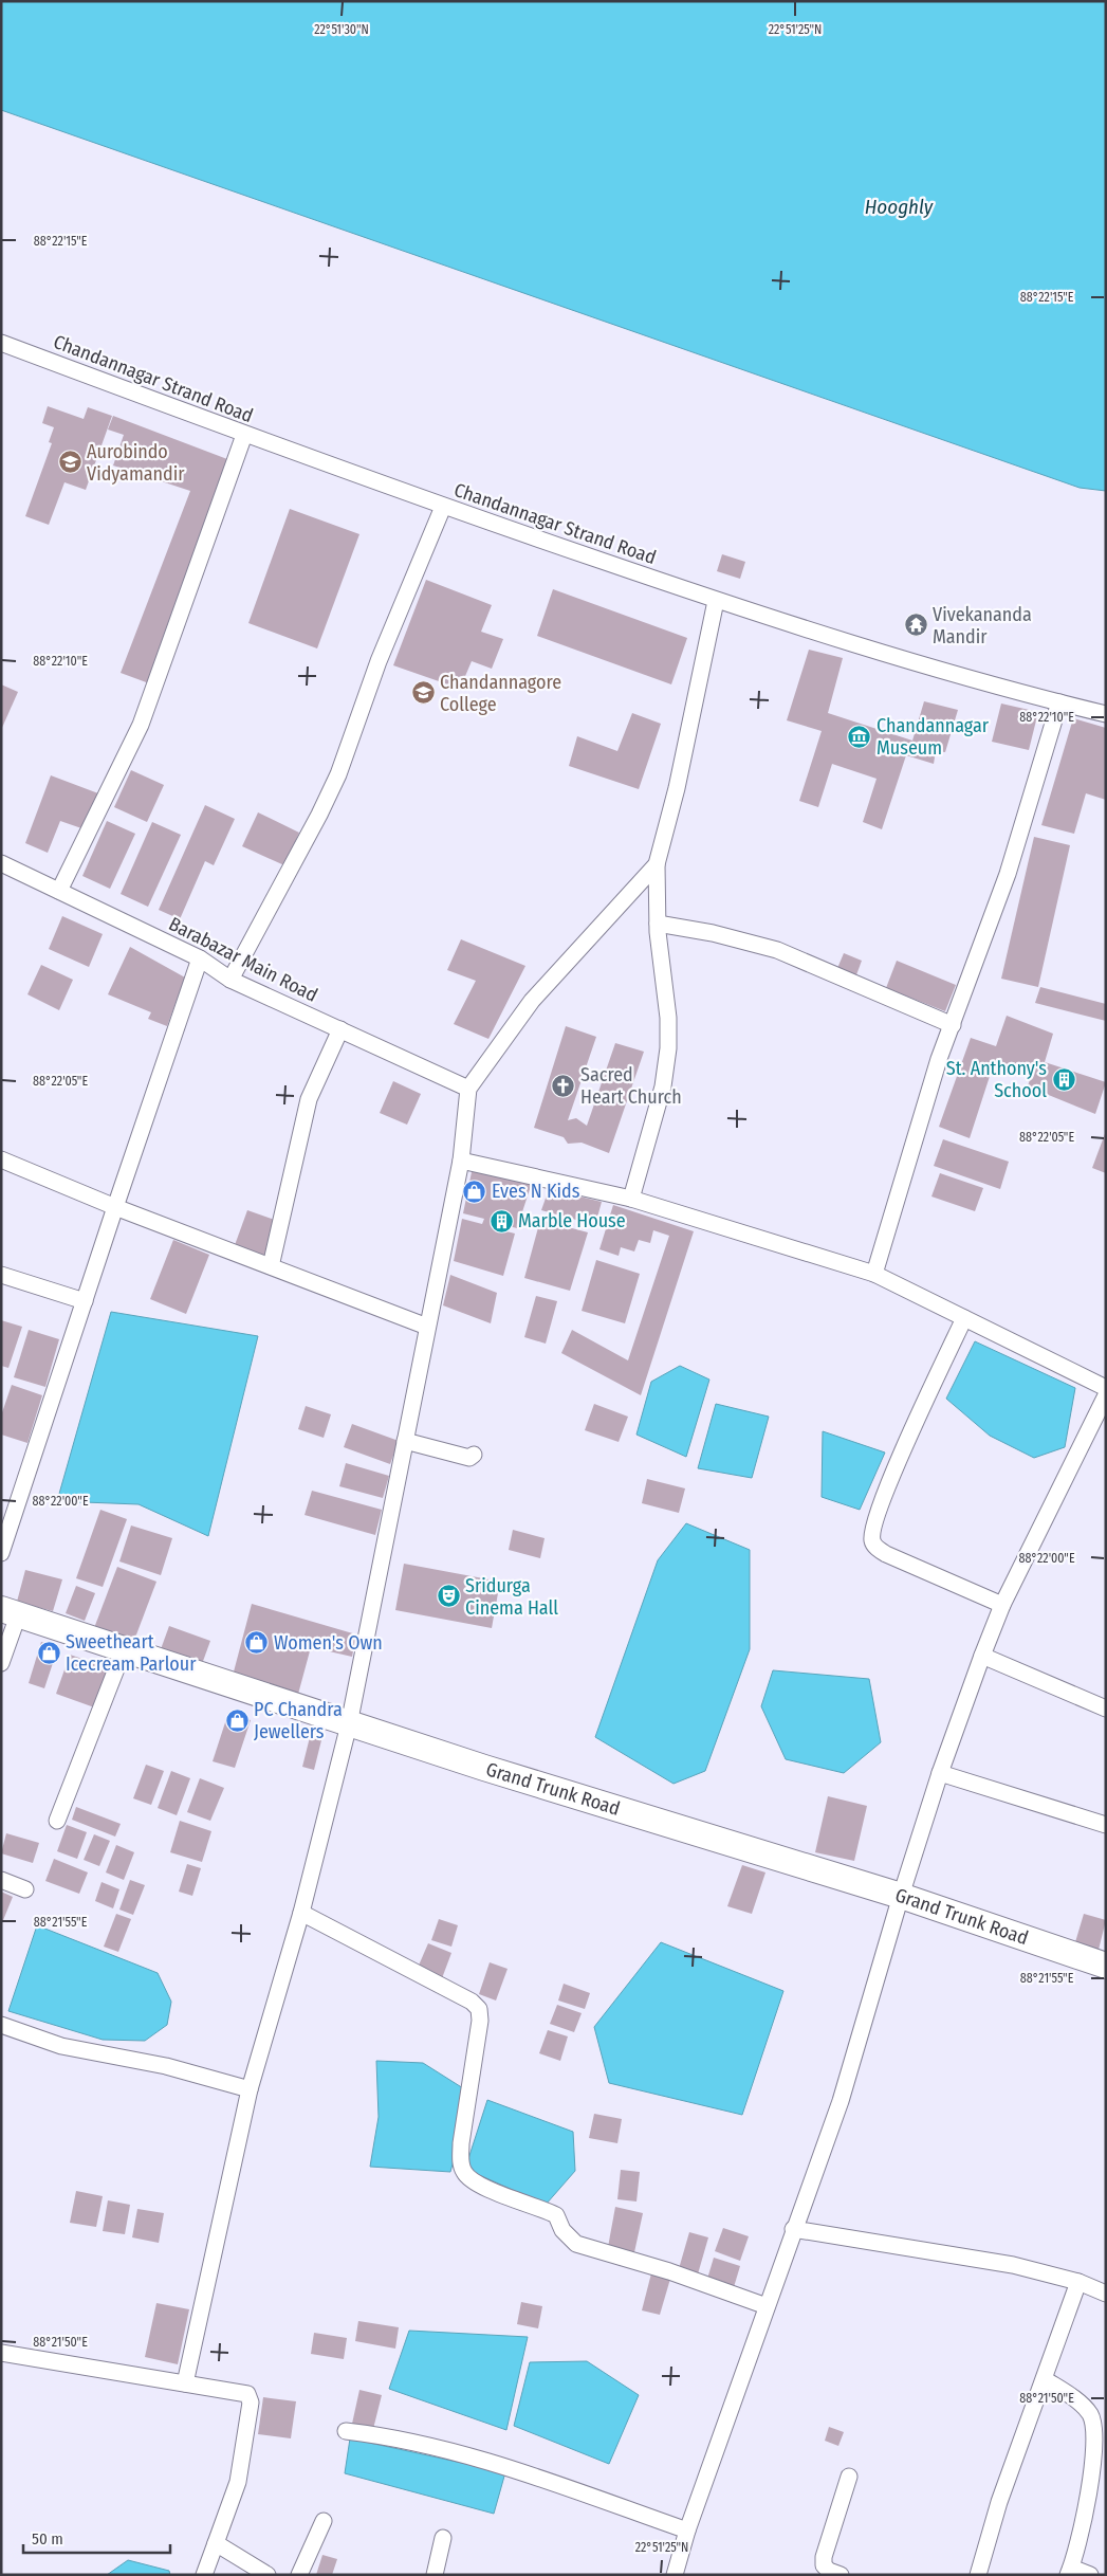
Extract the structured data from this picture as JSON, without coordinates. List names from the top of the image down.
{
  "streets": {
    "main road": ["Grand Trunk Road"],
    "street": ["Chandannagar Strand Road", "Barabazar Main Road"]
  },
  "water": ["Hooghly"],
  "places": {
    "school or university": ["Aurobindo Vidyamandir", "Chandannagore College"],
    "temple": ["Vivekananda Mandir"],
    "museum": ["Chandannagar Museum"],
    "building": ["St. Anthony's School", "Marble House"],
    "church": ["Sacred Heart Church"],
    "shop": [
      "Eves N Kids",
      "Women's Own",
      "Sweetheart Icecream Parlour",
      "PC Chandra Jewellers"
    ],
    "theatre": ["Sridurga Cinema Hall"]
  },
  "scale_bar": "50 m",
  "coordinates": [
    "22°51'30\"N",
    "22°51'25\"N",
    "88°22'15\"E",
    "88°22'10\"E",
    "88°22'05\"E",
    "88°22'00\"E",
    "88°21'55\"E",
    "88°21'50\"E"
  ]
}
